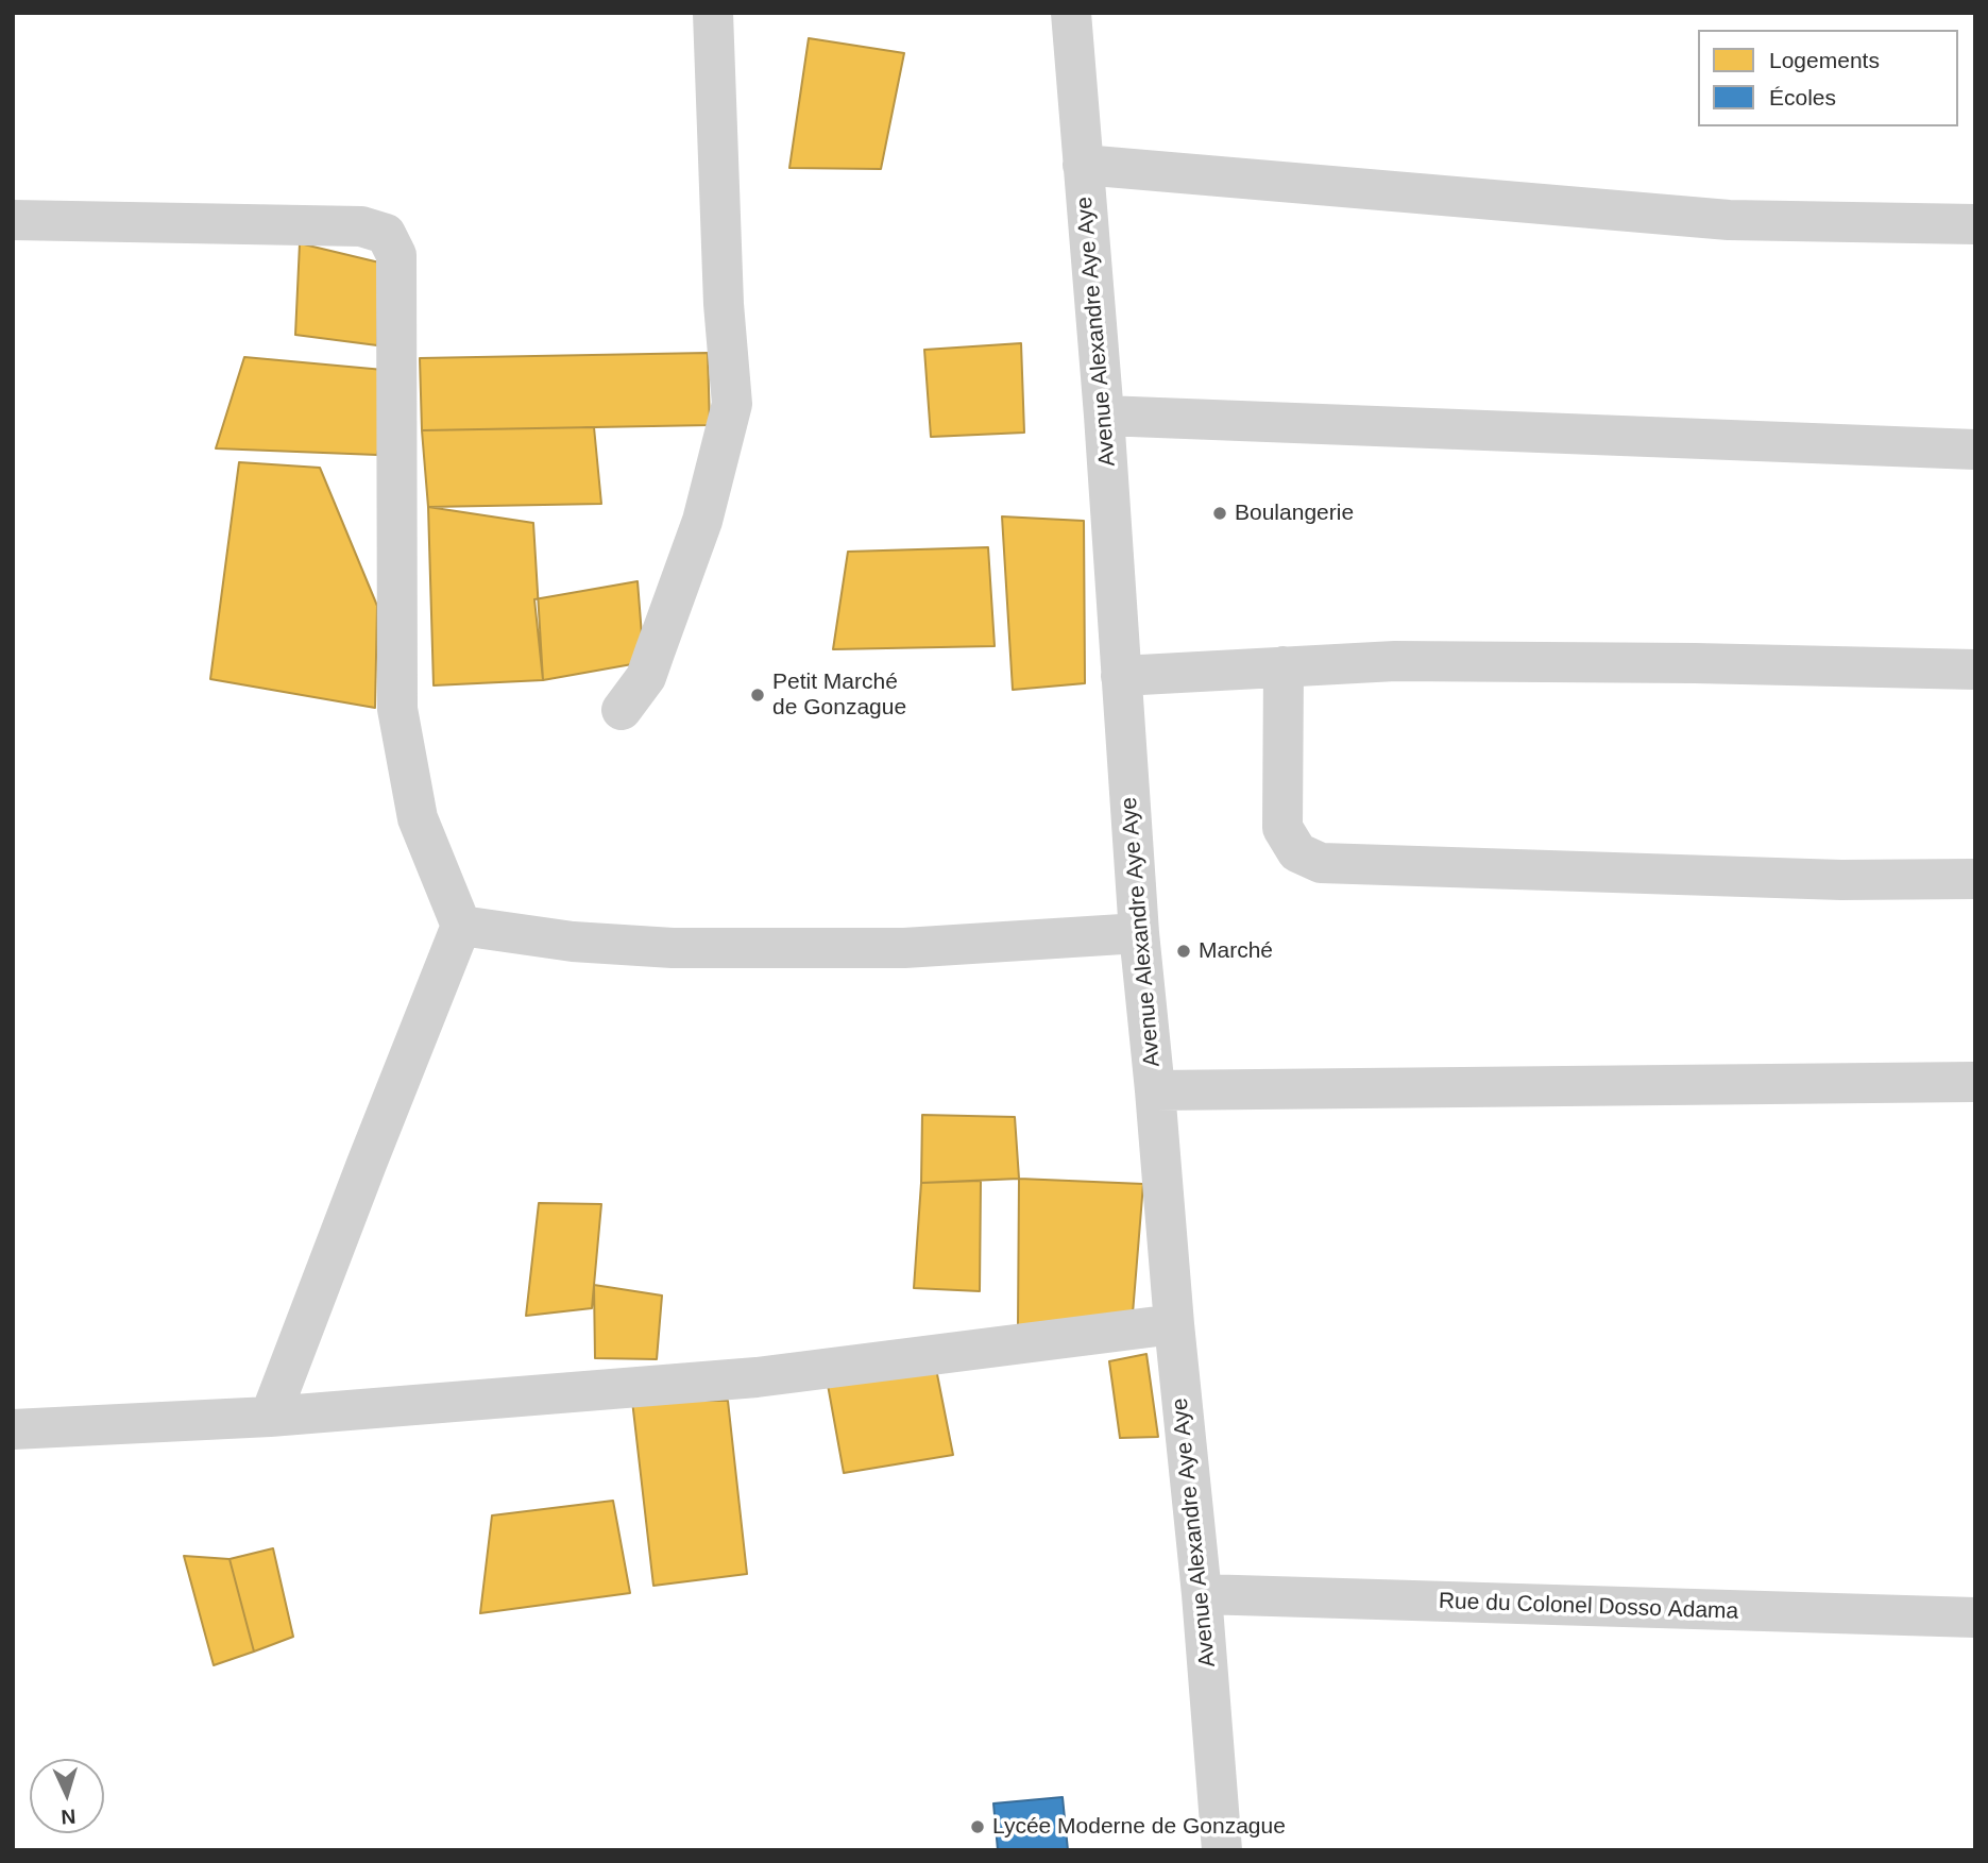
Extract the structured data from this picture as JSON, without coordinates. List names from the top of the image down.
{
  "streets": {
    "street": ["Avenue Alexandre Aye Aye", "Rue du Colonel Dosso Adama"]
  },
  "crossings": [
    ["Avenue Alexandre Aye Aye", "Rue du Colonel Dosso Adama"]
  ],
  "places": [
    "Boulangerie",
    "Petit Marché de Gonzague",
    "Marché",
    "Lycée Moderne de Gonzague"
  ],
  "legend": ["Logements", "Écoles"],
  "north": "bottom"
}
